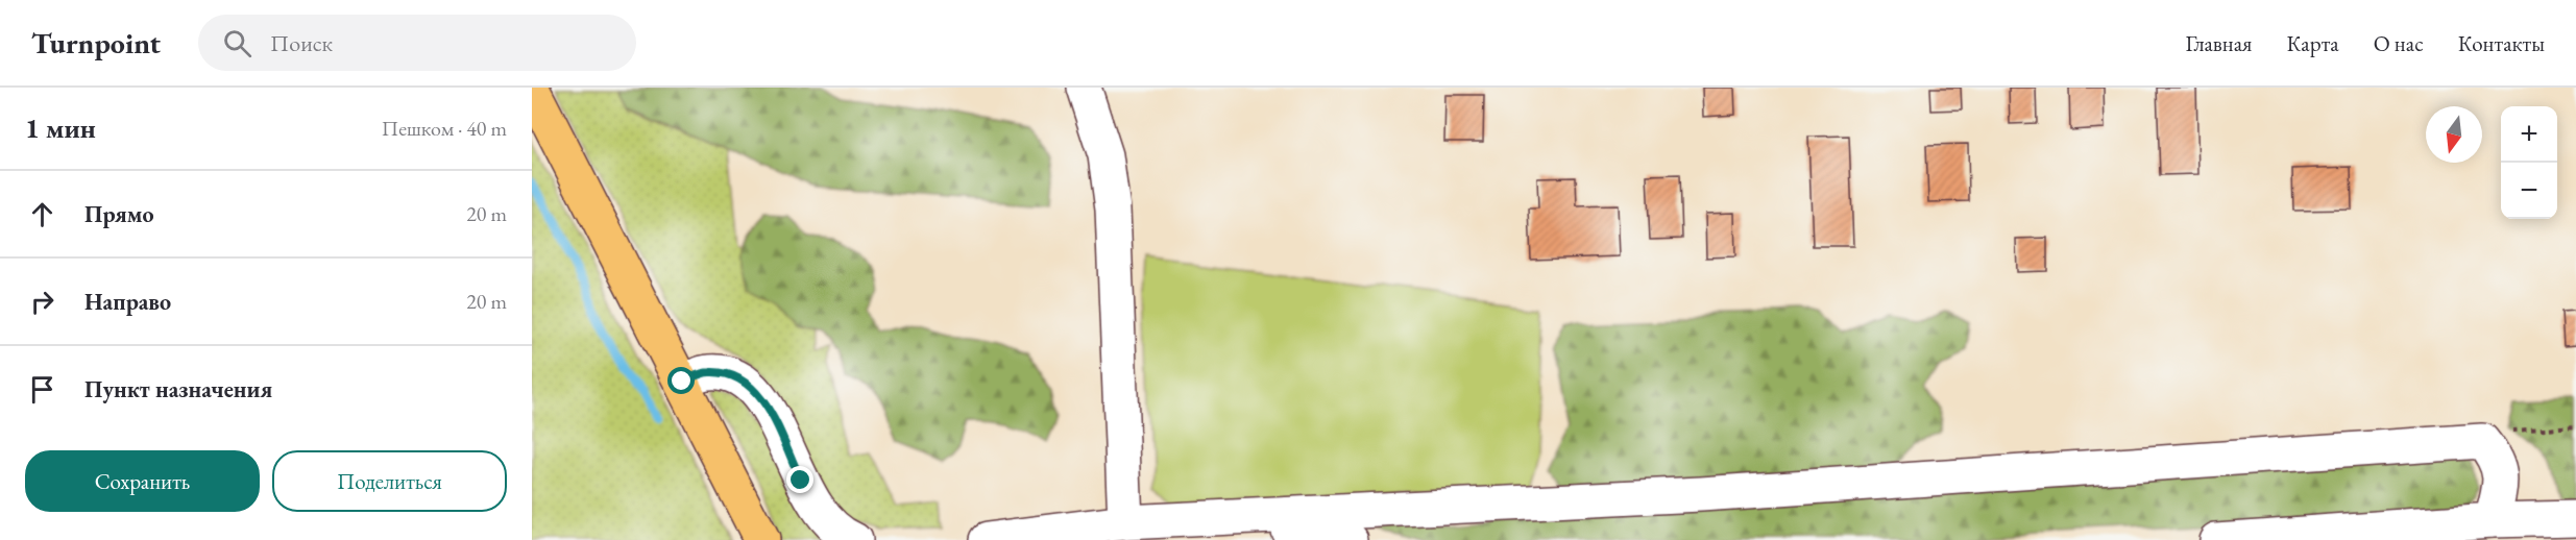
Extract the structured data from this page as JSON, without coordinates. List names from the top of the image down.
{
  "north": "bottom",
  "page": {
    "header": "Turnpoint",
    "search": "Поиск",
    "nav": [
      "Главная",
      "Карта",
      "О нас",
      "Контакты"
    ],
    "heading": ["1 мин", "Пешком · 40 m"],
    "map_buttons": ["+", "−"],
    "list": [
      ["Прямо", "20 m"],
      ["Направо", "20 m"],
      "Пункт назначения"
    ],
    "buttons": ["Сохранить", "Поделиться"]
  }
}
